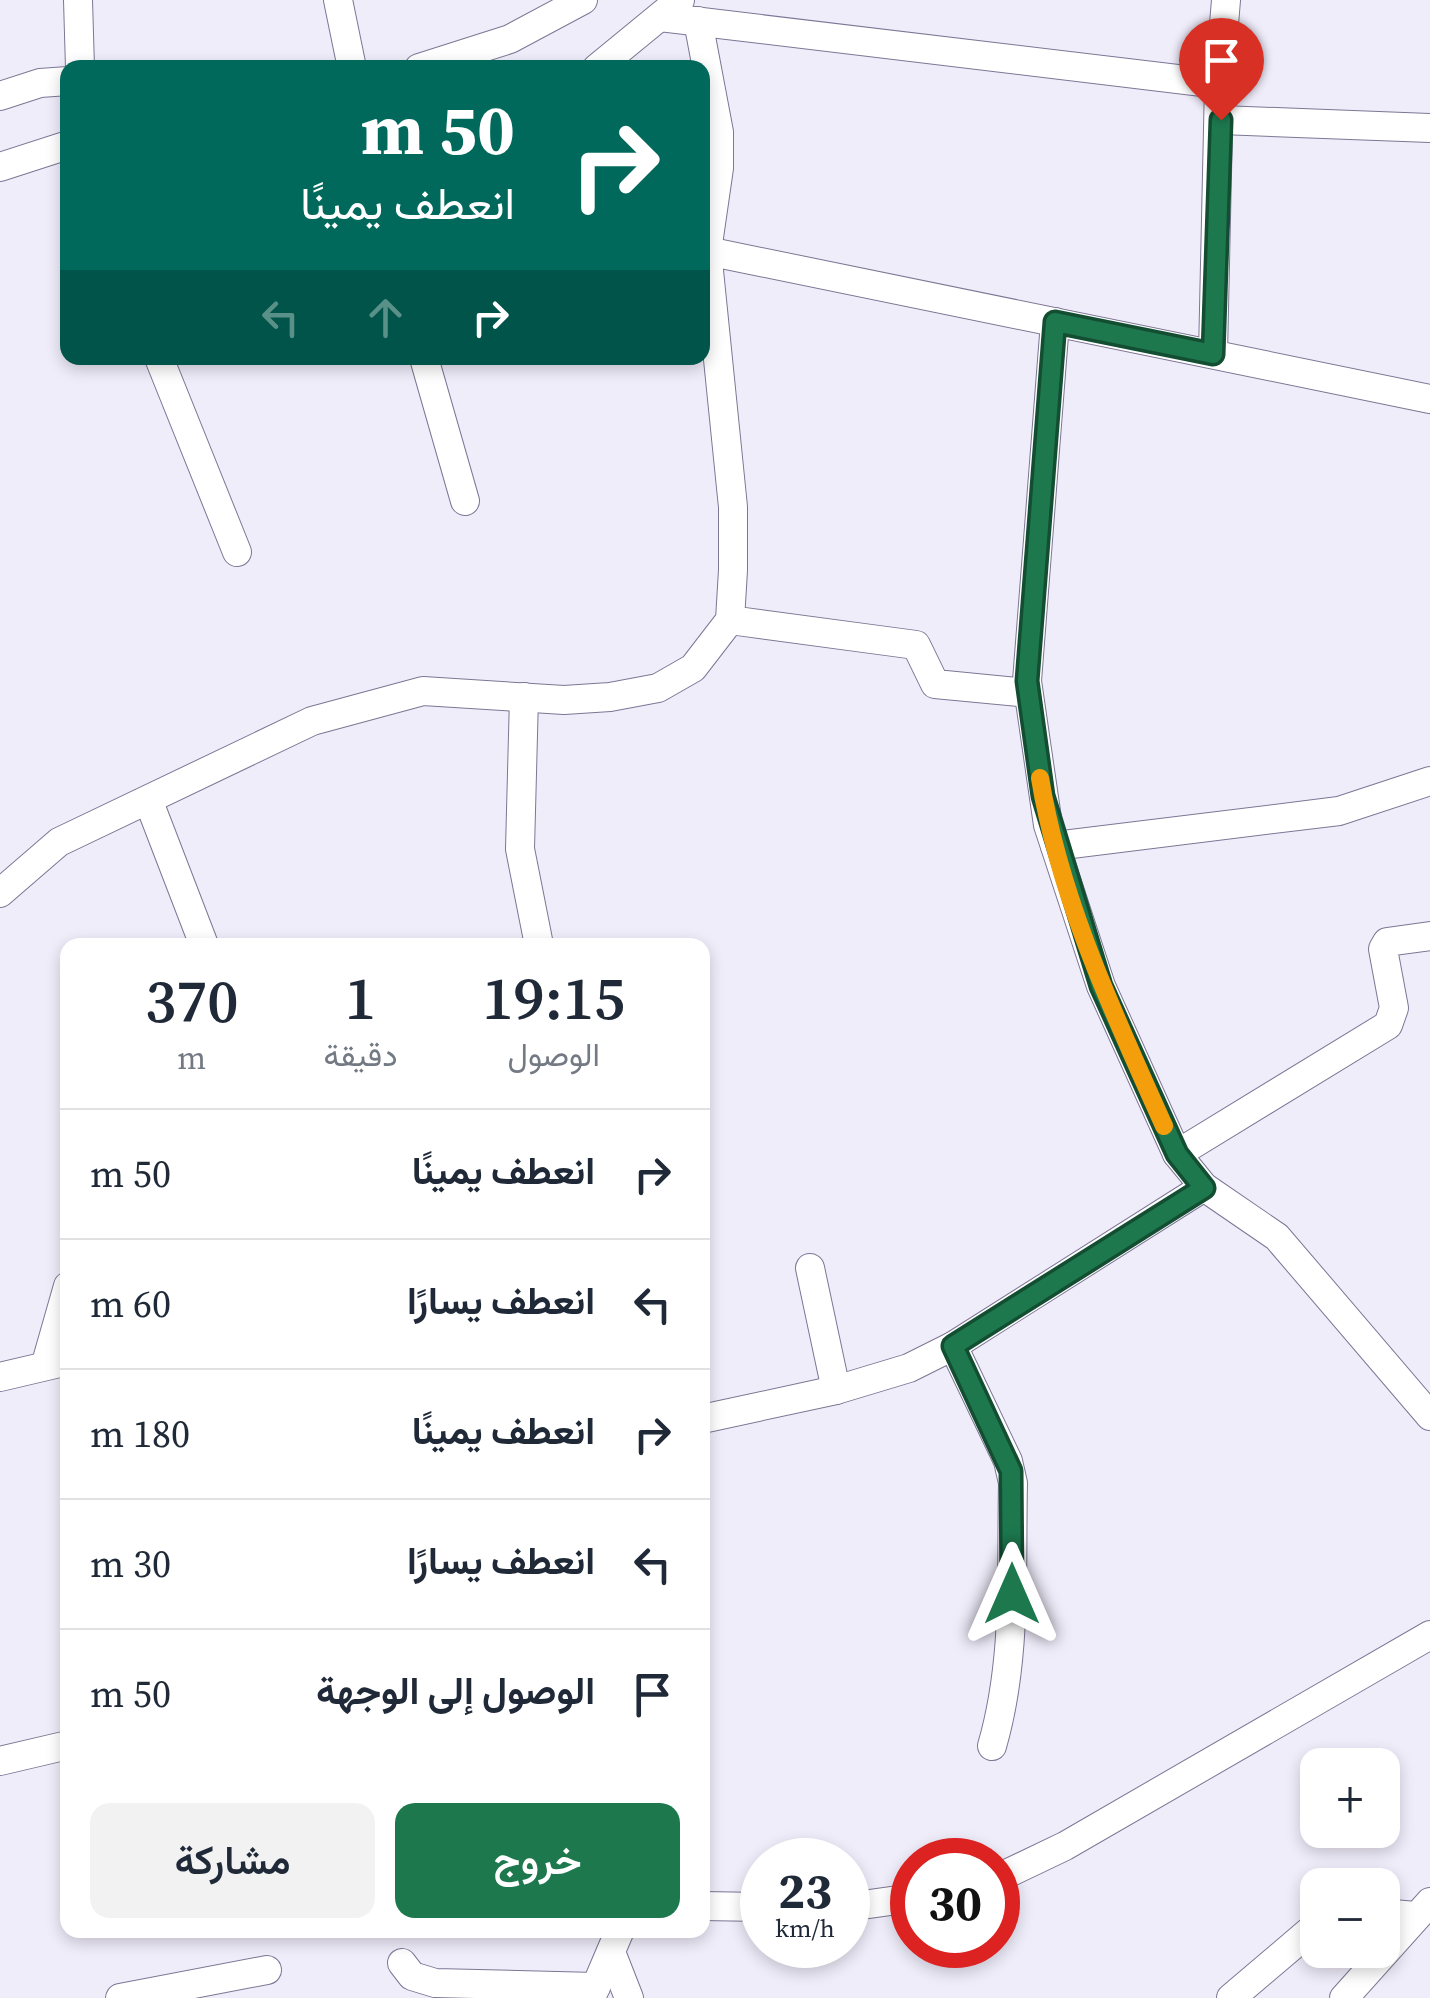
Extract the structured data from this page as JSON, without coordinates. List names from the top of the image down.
{
  "page": {
    "turn": ["50 m", "انعطف يمينًا"],
    "eta": [
      "19:15",
      "الوصول",
      "1",
      "دقيقة",
      "370",
      "m"
    ],
    "list": [
      {
        "name": "انعطف يمينًا",
        "value": "50 m"
      },
      {
        "name": "انعطف يسارًا",
        "value": "60 m"
      },
      {
        "name": "انعطف يمينًا",
        "value": "180 m"
      },
      {
        "name": "انعطف يسارًا",
        "value": "30 m"
      },
      {
        "name": "الوصول إلى الوجهة",
        "value": "50 m"
      }
    ],
    "map_buttons": ["+", "−"],
    "buttons": ["خروج", "مشاركة"],
    "speed": "23 km/h",
    "limit": "30"
  }
}
